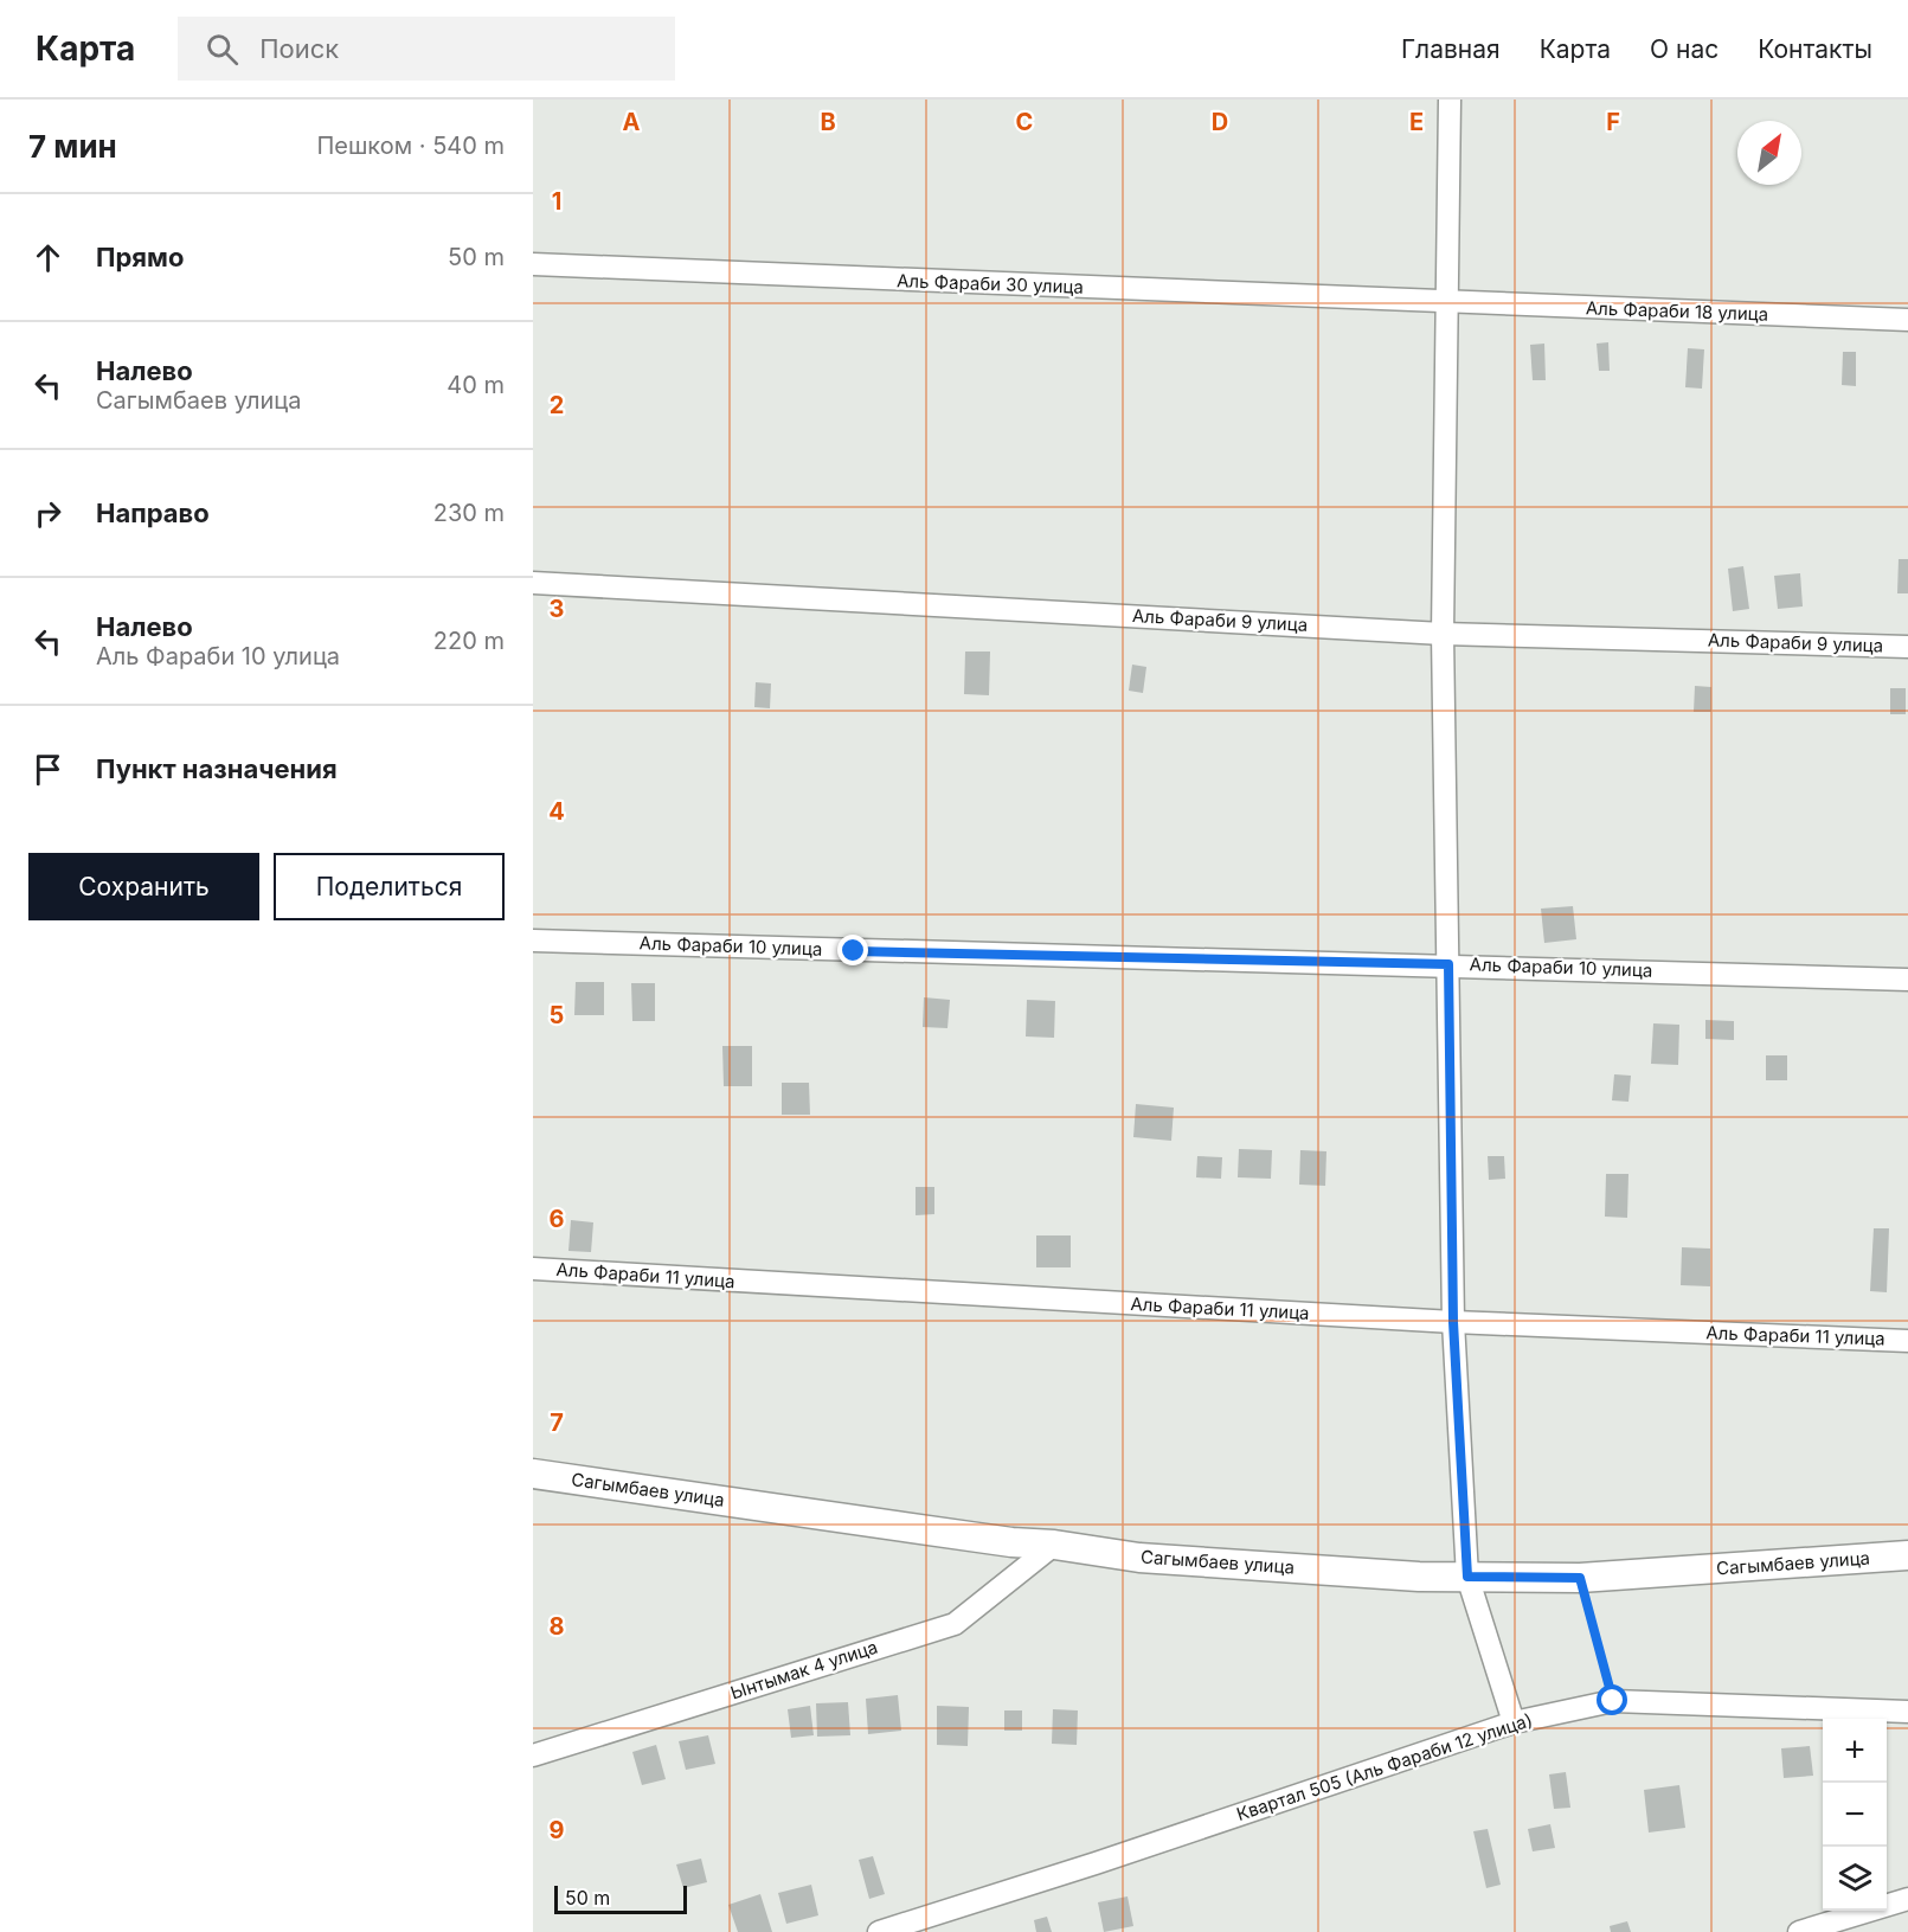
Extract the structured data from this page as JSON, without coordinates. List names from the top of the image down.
{
  "streets": {
    "street": [
      "Аль Фараби 30 улица",
      "Аль Фараби 18 улица",
      "Аль Фараби 9 улица",
      "Аль Фараби 10 улица",
      "Аль Фараби 11 улица",
      "Сагымбаев улица",
      "Ынтымак 4 улица",
      "Квартал 505 (Аль Фараби 12 улица)"
    ]
  },
  "crossings": [
    ["Аль Фараби 30 улица", "Аль Фараби 18 улица"],
    ["Сагымбаев улица", "Ынтымак 4 улица"]
  ],
  "scale_bar": "50 m",
  "north": "top right",
  "page": {
    "header": "Карта",
    "search": "Поиск",
    "nav": [
      "Главная",
      "Карта",
      "О нас",
      "Контакты"
    ],
    "heading": ["7 мин", "Пешком · 540 m"],
    "list": [
      ["Прямо", "50 m"],
      ["Налево", "Сагымбаев улица", "40 m"],
      ["Направо", "230 m"],
      ["Налево", "Аль Фараби 10 улица", "220 m"],
      "Пункт назначения"
    ],
    "buttons": ["Сохранить", "Поделиться"],
    "map_buttons": ["+", "−"],
    "scale": "50 m"
  },
  "grid": {
    "columns": [
      "A",
      "B",
      "C",
      "D",
      "E",
      "F"
    ],
    "rows": [
      "1",
      "2",
      "3",
      "4",
      "5",
      "6",
      "7",
      "8",
      "9"
    ]
  }
}
